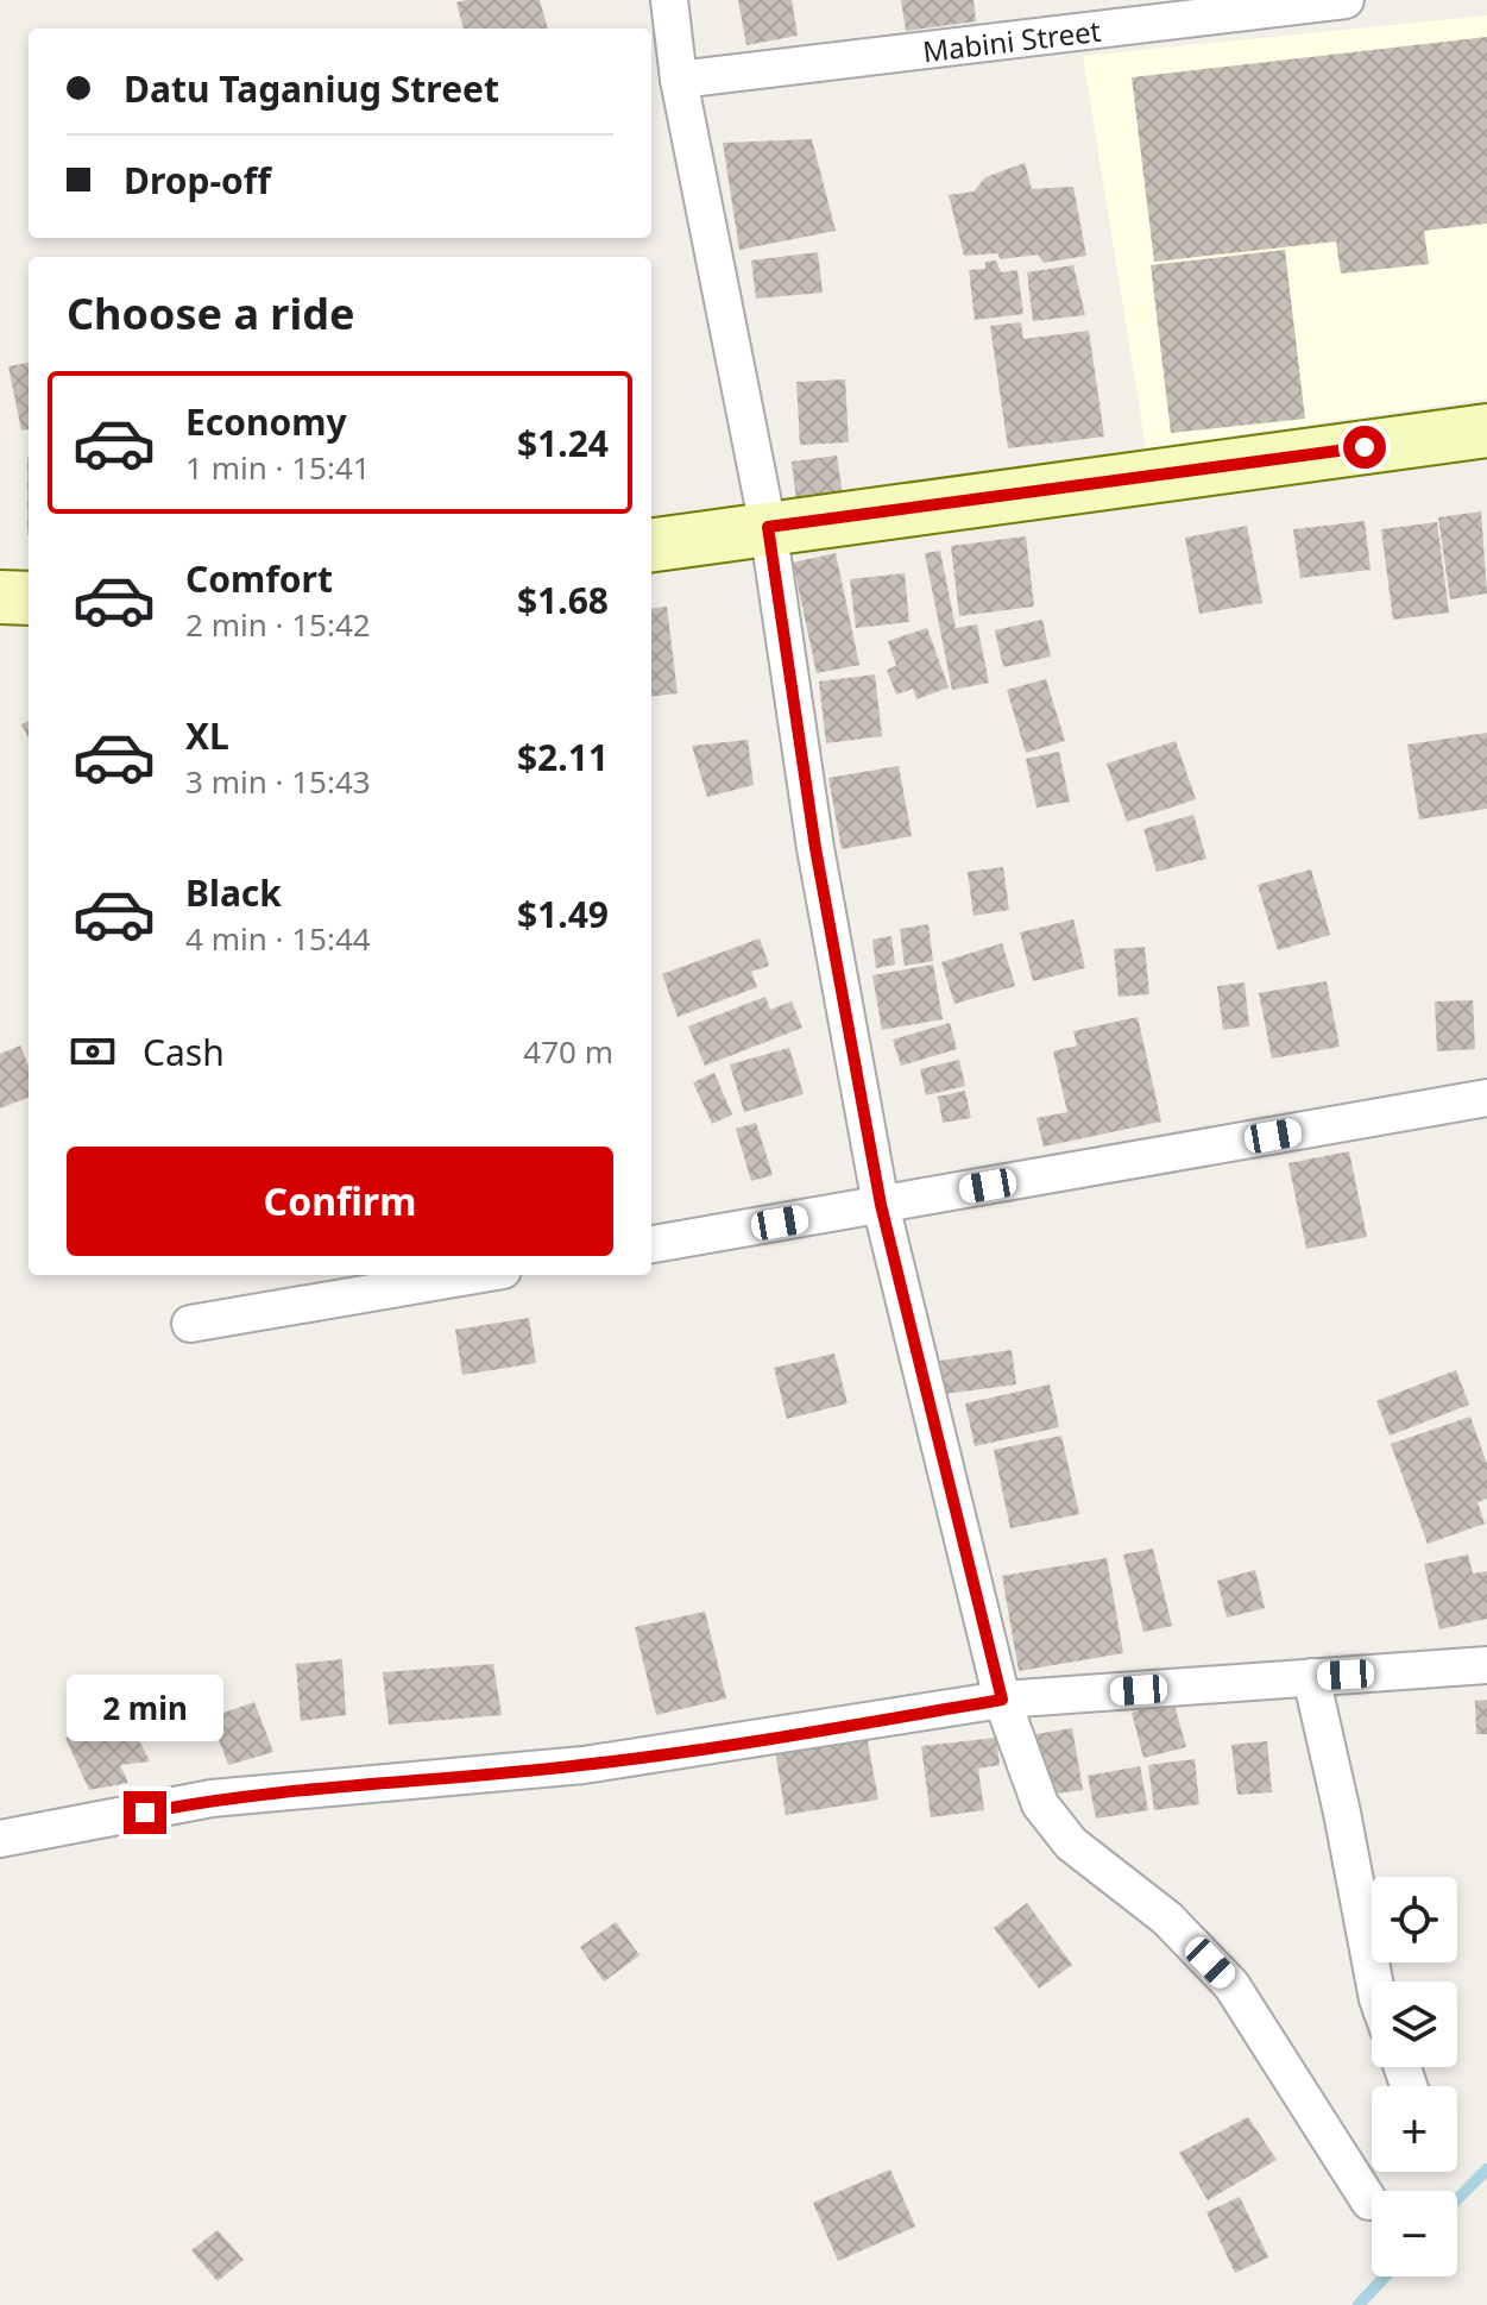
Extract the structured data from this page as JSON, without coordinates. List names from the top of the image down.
{
  "streets": {
    "street": ["Mabini Street"]
  },
  "page": {
    "banner": ["Datu Taganiug Street", "Drop-off"],
    "heading": "Choose a ride",
    "list": [
      {
        "name": "Economy",
        "note": "1 min · 15:41",
        "value": "$1.24"
      },
      {
        "name": "Comfort",
        "note": "2 min · 15:42",
        "value": "$1.68"
      },
      {
        "name": "XL",
        "note": "3 min · 15:43",
        "value": "$2.11"
      },
      {
        "name": "Black",
        "note": "4 min · 15:44",
        "value": "$1.49"
      }
    ],
    "pay": ["Cash", "470 m"],
    "buttons": "Confirm",
    "bubble": "2 min",
    "map_buttons": ["+", "−"]
  }
}
